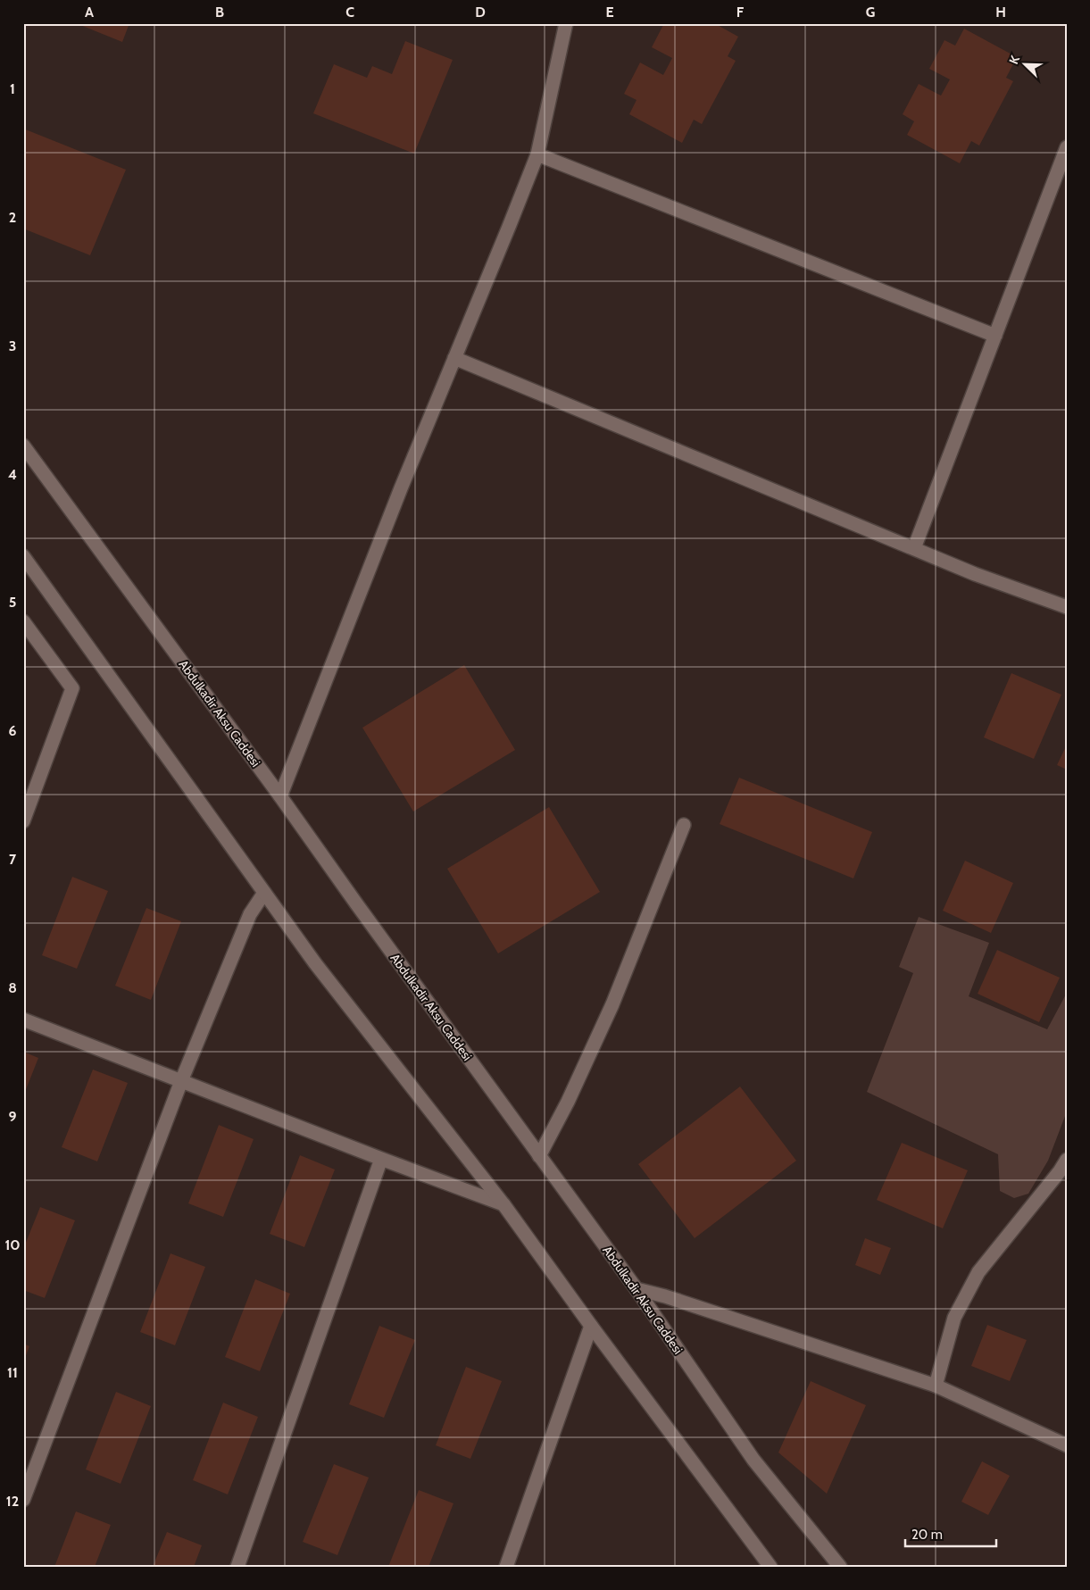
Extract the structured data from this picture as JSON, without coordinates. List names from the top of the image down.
{
  "streets": {
    "street": ["Abdulkadir Aksu Caddesi"]
  },
  "scale_bar": "20 m",
  "north": "top left",
  "grid": {
    "columns": [
      "A",
      "B",
      "C",
      "D",
      "E",
      "F",
      "G",
      "H"
    ],
    "rows": [
      "1",
      "2",
      "3",
      "4",
      "5",
      "6",
      "7",
      "8",
      "9",
      "10",
      "11",
      "12"
    ]
  }
}
